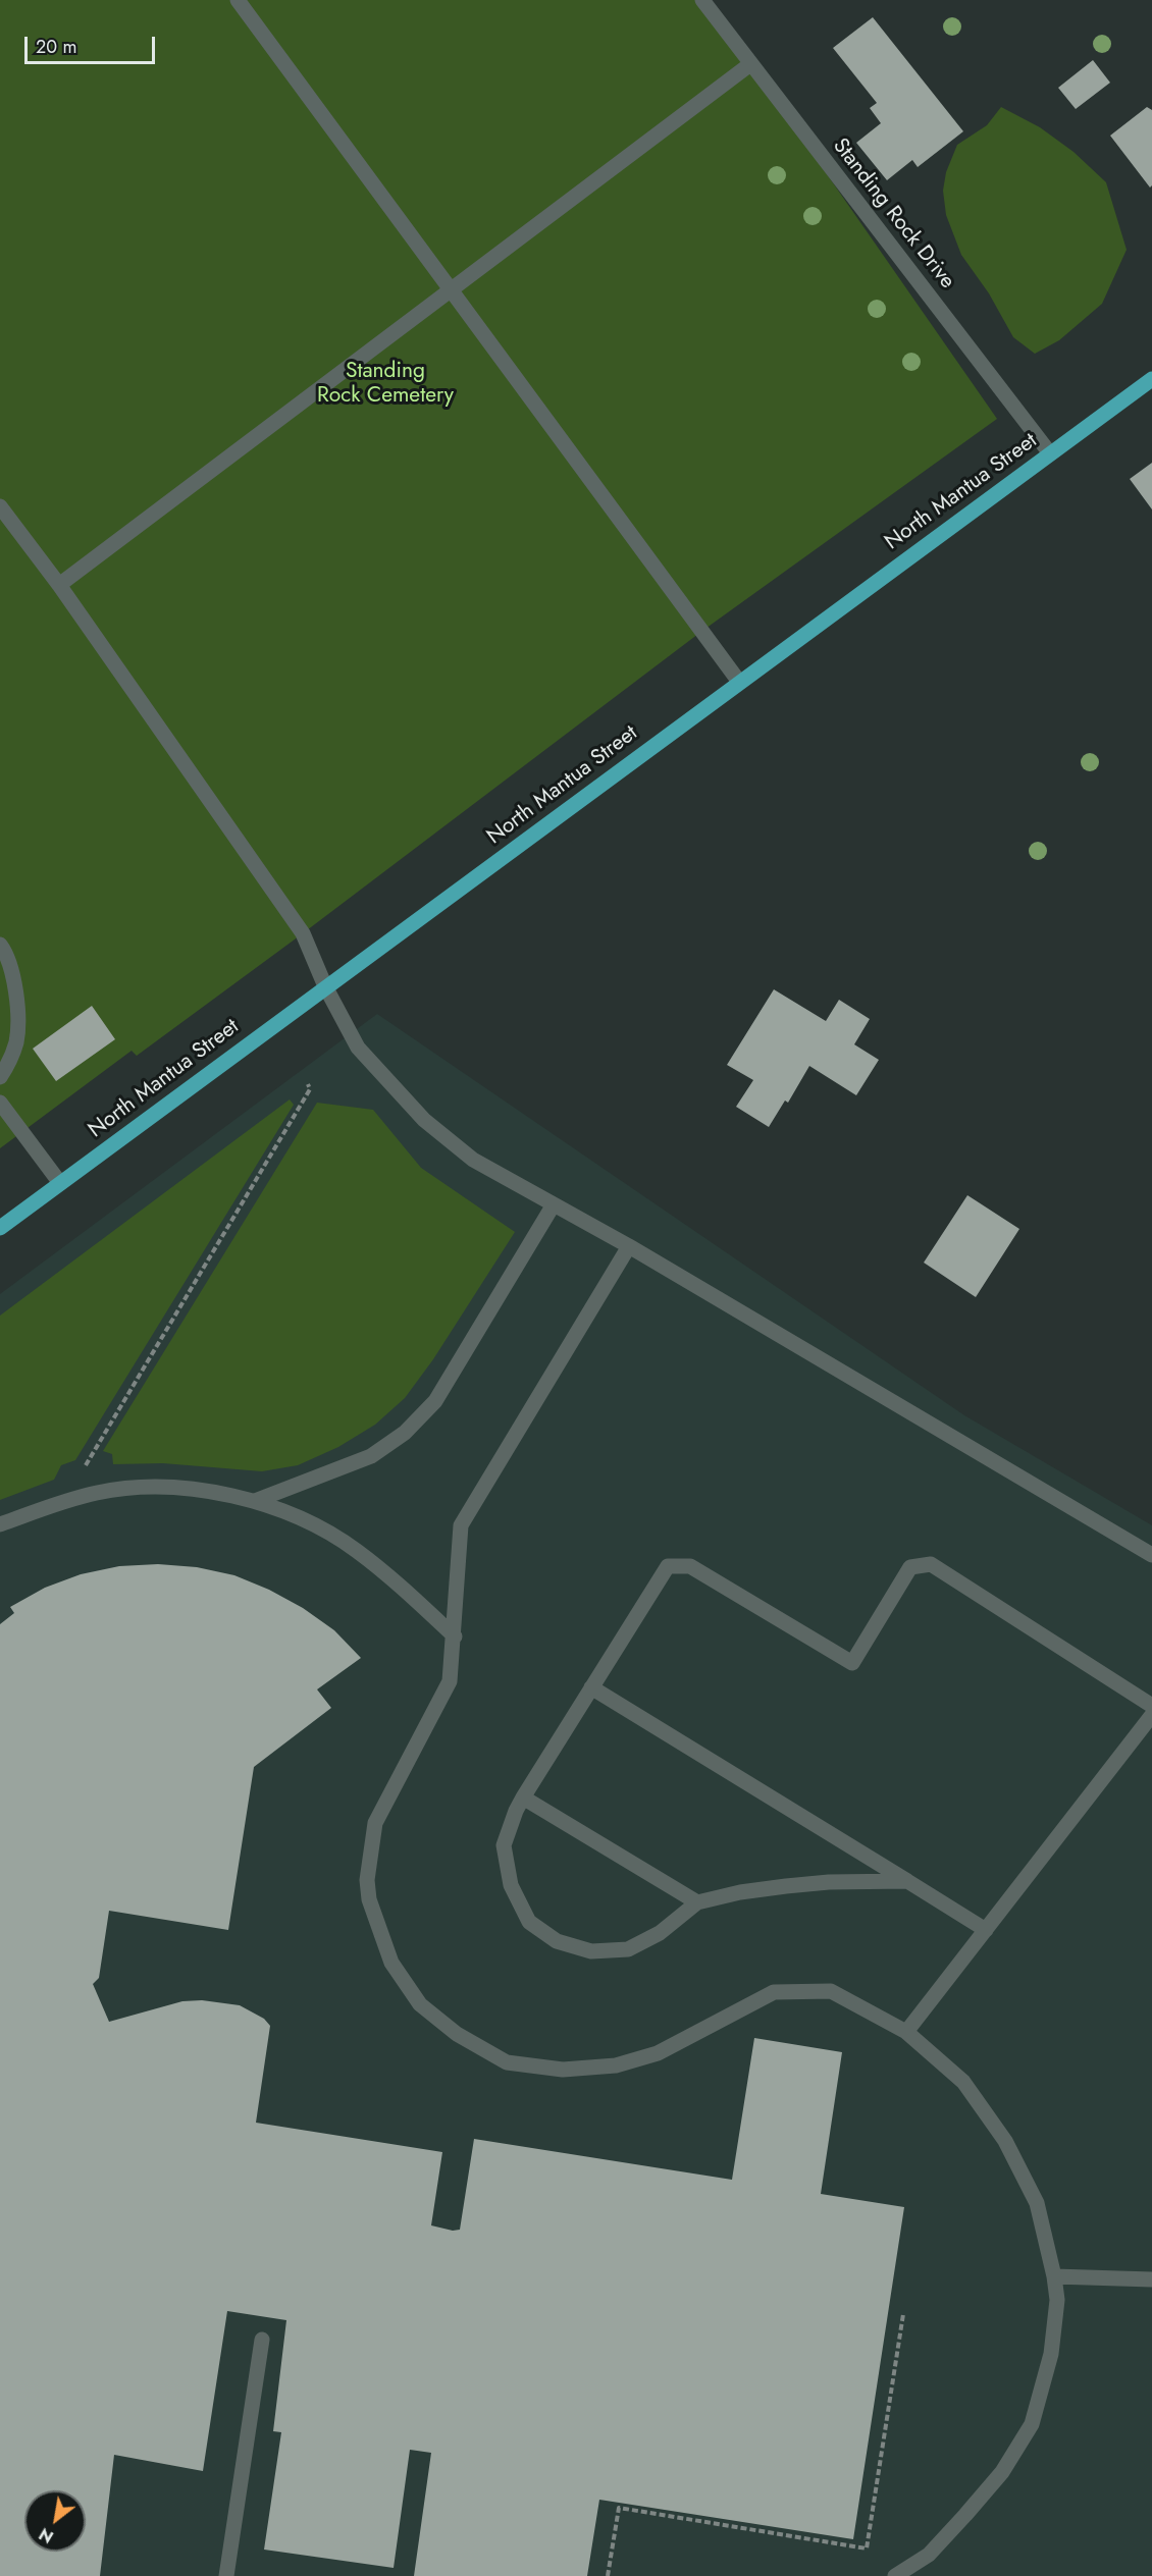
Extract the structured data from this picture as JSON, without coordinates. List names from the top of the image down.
{
  "streets": {
    "main road": ["North Mantua Street"],
    "street": ["Standing Rock Drive"]
  },
  "crossings": [
    ["Standing Rock Drive", "North Mantua Street"]
  ],
  "parks": ["Standing Rock Cemetery"],
  "scale_bar": "20 m",
  "north": "bottom left"
}
